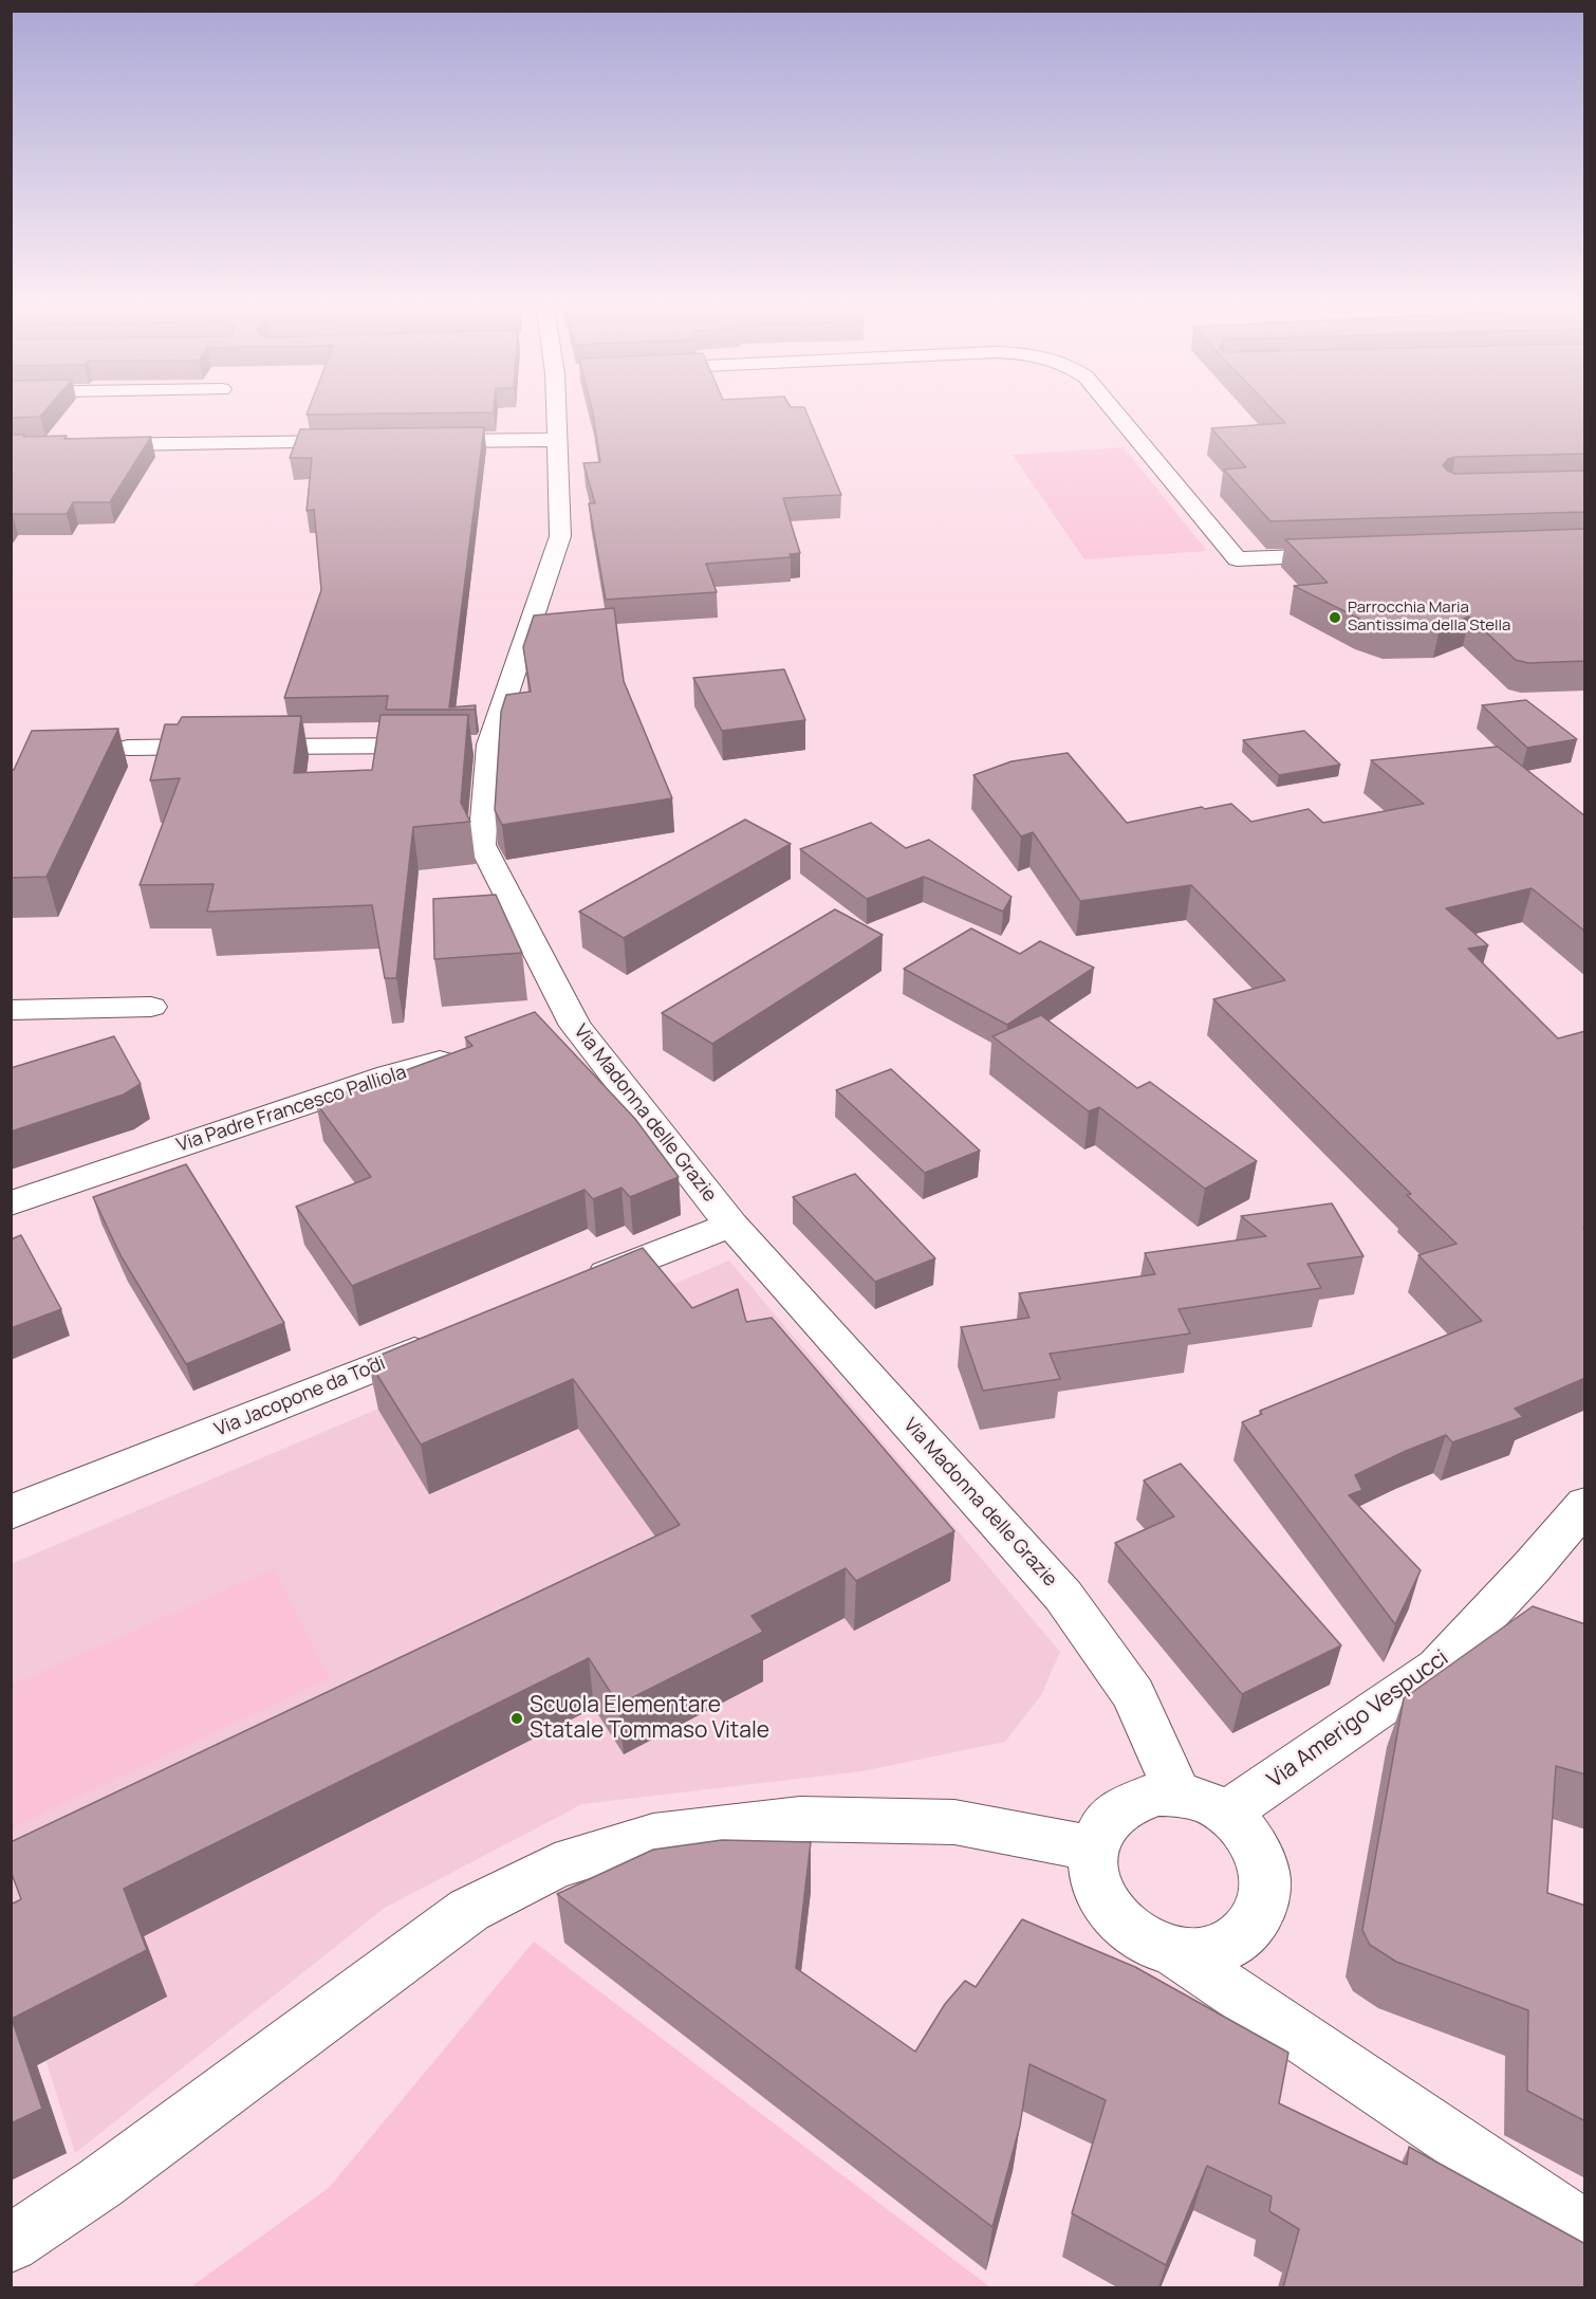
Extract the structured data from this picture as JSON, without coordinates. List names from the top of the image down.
{
  "streets": {
    "street": [
      "Via Padre Francesco Palliola",
      "Via Madonna delle Grazie",
      "Via Jacopone da Todi",
      "Via Amerigo Vespucci"
    ]
  },
  "crossings": [
    ["Via Madonna delle Grazie", "Via Amerigo Vespucci"]
  ],
  "places": ["Parrocchia Maria Santissima della Stella", "Scuola Elementare Statale Tommaso Vitale"]
}
